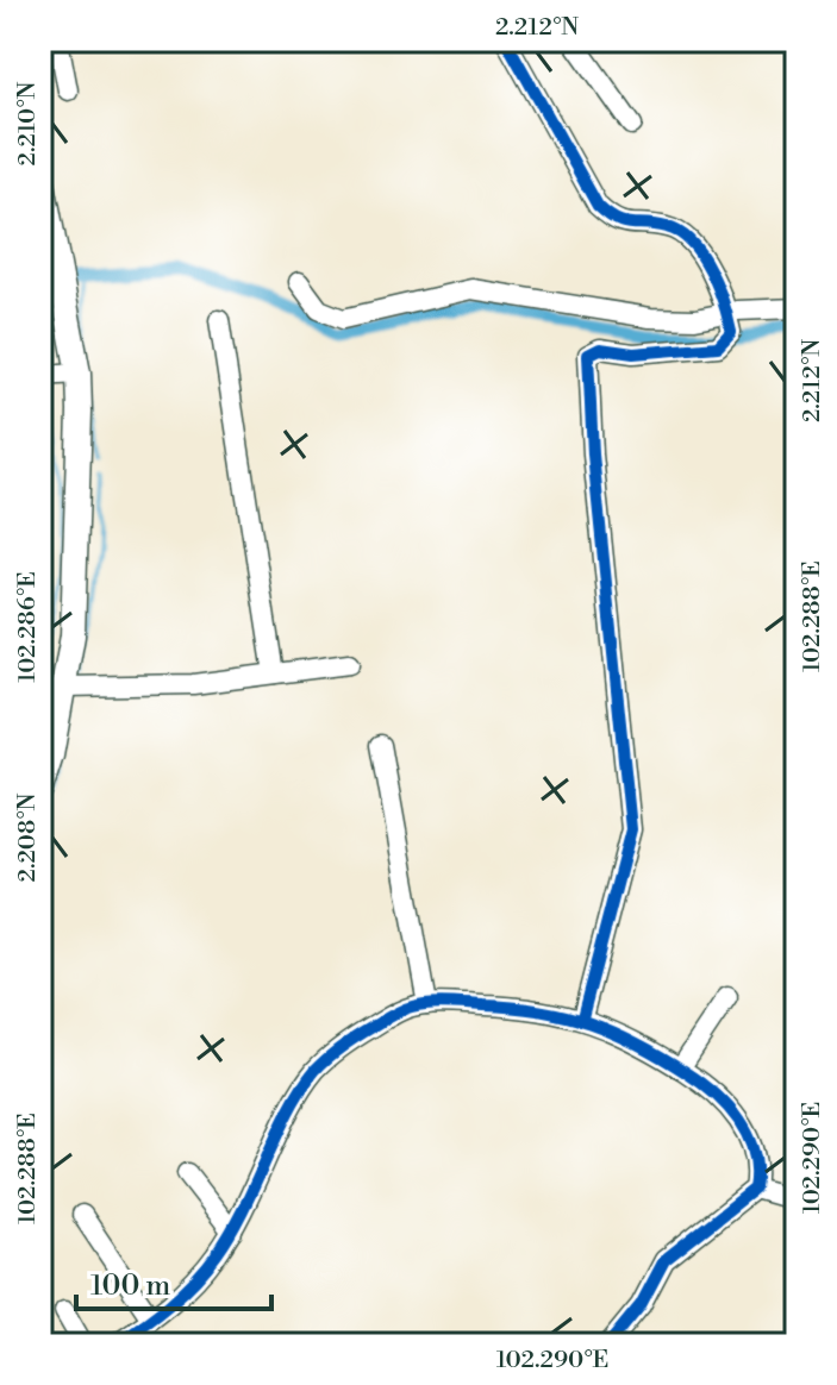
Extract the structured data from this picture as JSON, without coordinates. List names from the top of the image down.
{
  "scale_bar": "100 m",
  "coordinates": [
    "2.212°N",
    "2.210°N",
    "102.288°E",
    "102.286°E",
    "2.208°N",
    "102.290°E"
  ]
}
